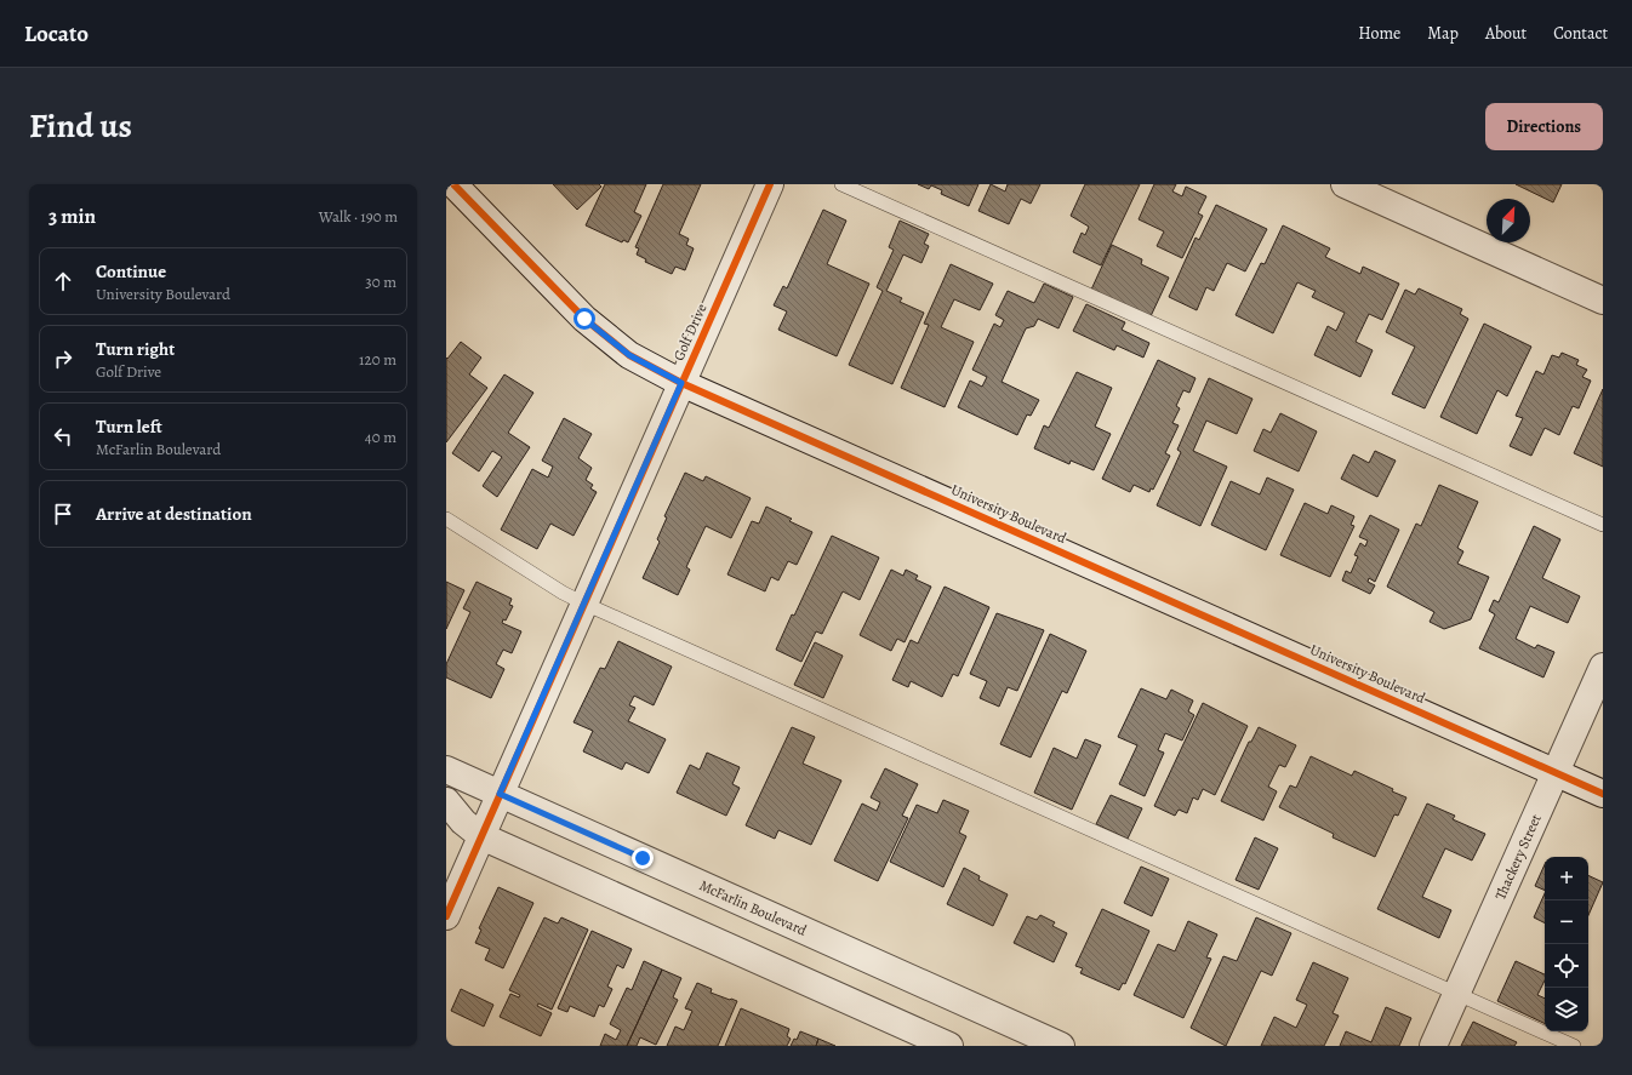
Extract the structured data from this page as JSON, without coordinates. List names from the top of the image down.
{
  "streets": {
    "street": [
      "Golf Drive",
      "University Boulevard",
      "Thackery Street",
      "McFarlin Boulevard"
    ]
  },
  "crossings": [
    ["Golf Drive", "University Boulevard"],
    ["Golf Drive", "McFarlin Boulevard"],
    ["University Boulevard", "Thackery Street"]
  ],
  "north": "top right",
  "page": {
    "header": "Locato",
    "nav": [
      "Home",
      "Map",
      "About",
      "Contact"
    ],
    "title": "Find us",
    "buttons": "Directions",
    "heading": ["3 min", "Walk · 190 m"],
    "list": [
      ["Continue", "University Boulevard", "30 m"],
      ["Turn right", "Golf Drive", "120 m"],
      ["Turn left", "McFarlin Boulevard", "40 m"],
      "Arrive at destination"
    ],
    "map_buttons": ["+", "−"]
  }
}
